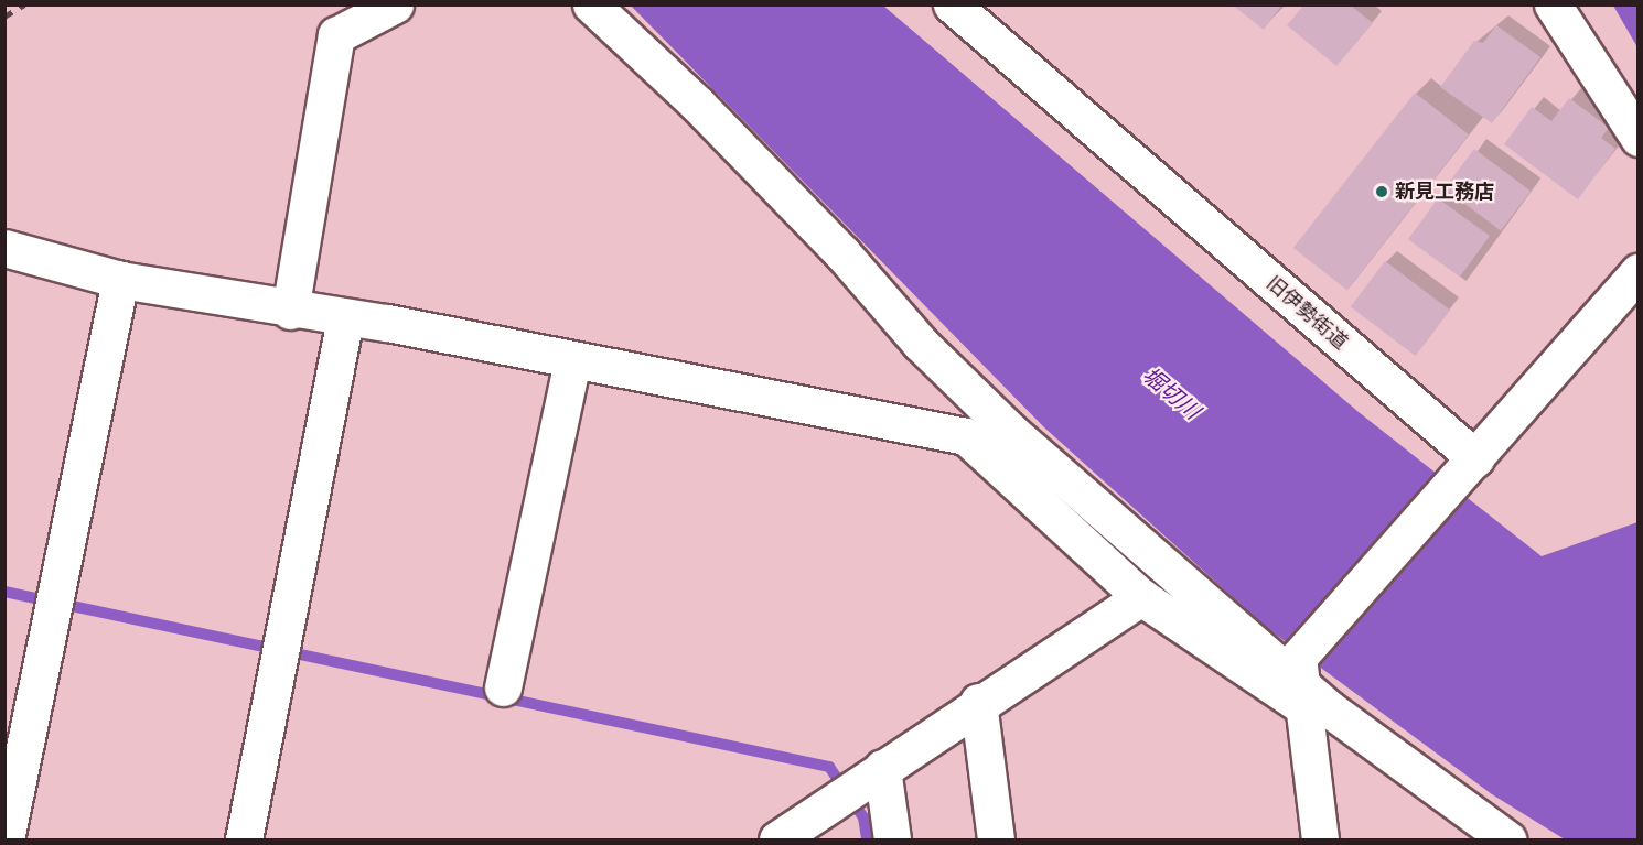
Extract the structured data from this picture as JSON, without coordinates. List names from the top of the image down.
{
  "streets": {
    "street": ["旧伊勢街道"]
  },
  "water": ["堀切川"],
  "places": ["新見工務店"]
}
